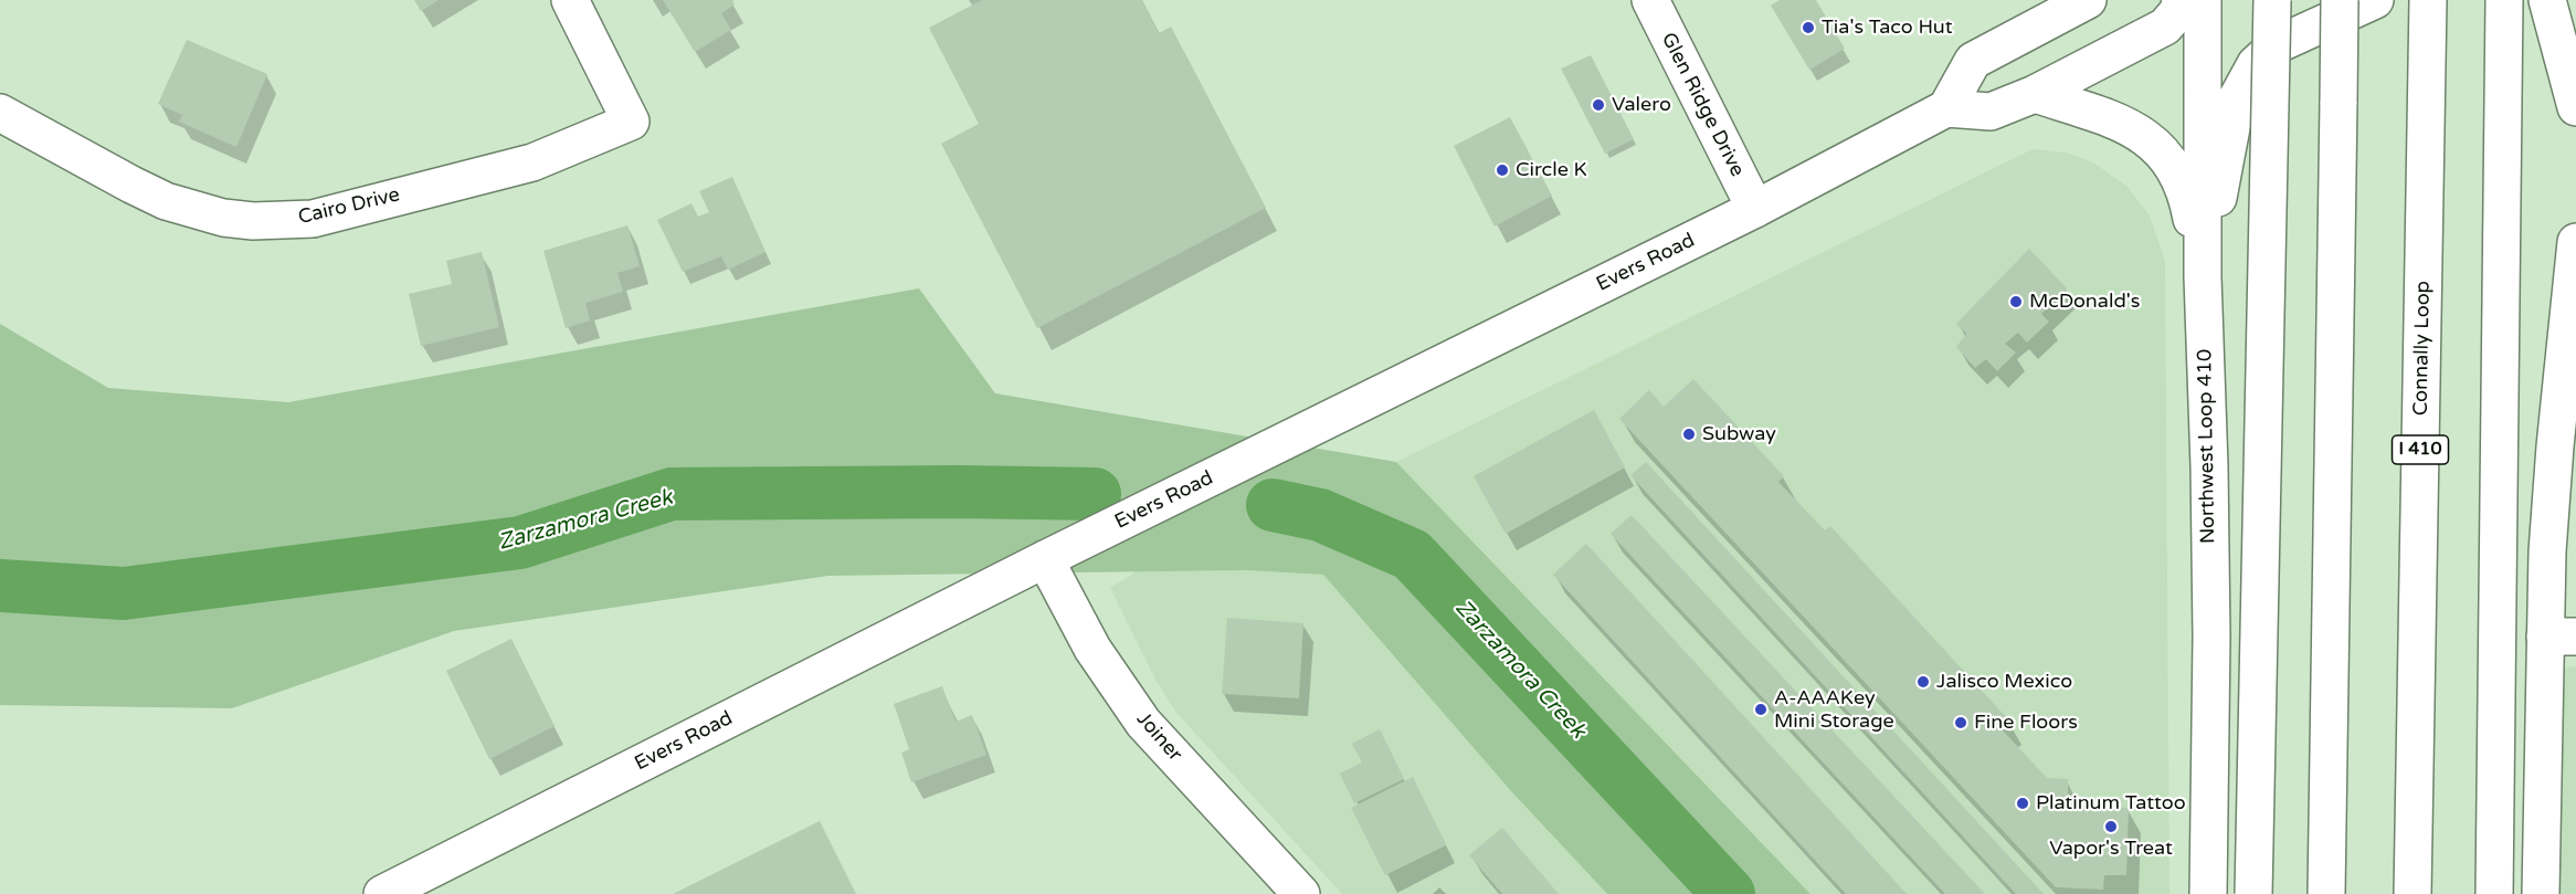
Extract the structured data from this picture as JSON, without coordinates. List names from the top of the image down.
{
  "streets": {
    "main road": [
      "Glen Ridge Drive",
      "Cairo Drive",
      "Evers Road",
      "Connally Loop",
      "Northwest Loop 410",
      "I 410",
      "Joiner"
    ]
  },
  "crossings": [
    ["Glen Ridge Drive", "Evers Road"],
    ["Evers Road", "Joiner"]
  ],
  "water": ["Zarzamora Creek"],
  "places": [
    "Tia's Taco Hut",
    "Valero",
    "Circle K",
    "McDonald's",
    "Subway",
    "Jalisco Mexico",
    "A-AAAKey Mini Storage",
    "Fine Floors",
    "Platinum Tattoo",
    "Vapor's Treat"
  ]
}
